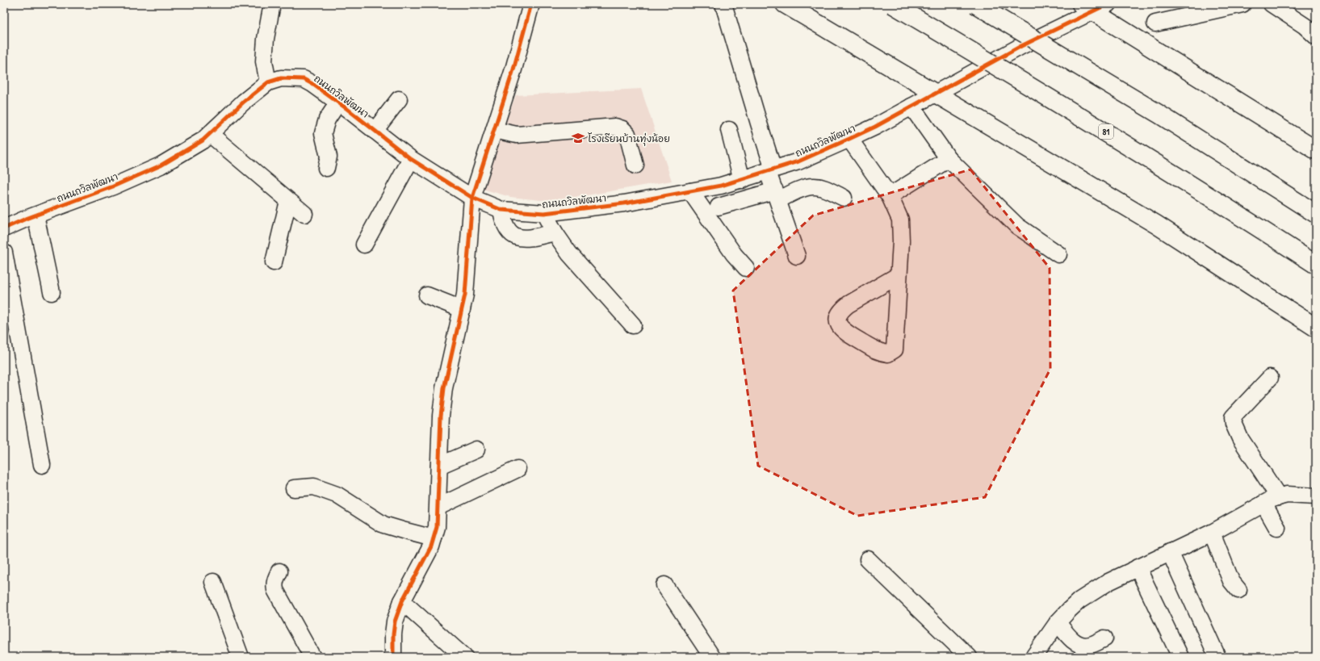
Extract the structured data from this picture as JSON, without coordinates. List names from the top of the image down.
{
  "streets": {
    "main road": ["81"],
    "street": ["ถนนถวิลพัฒนา"]
  },
  "places": {
    "school or university": ["โรงเรียนบ้านทุ่งน้อย"]
  }
}
